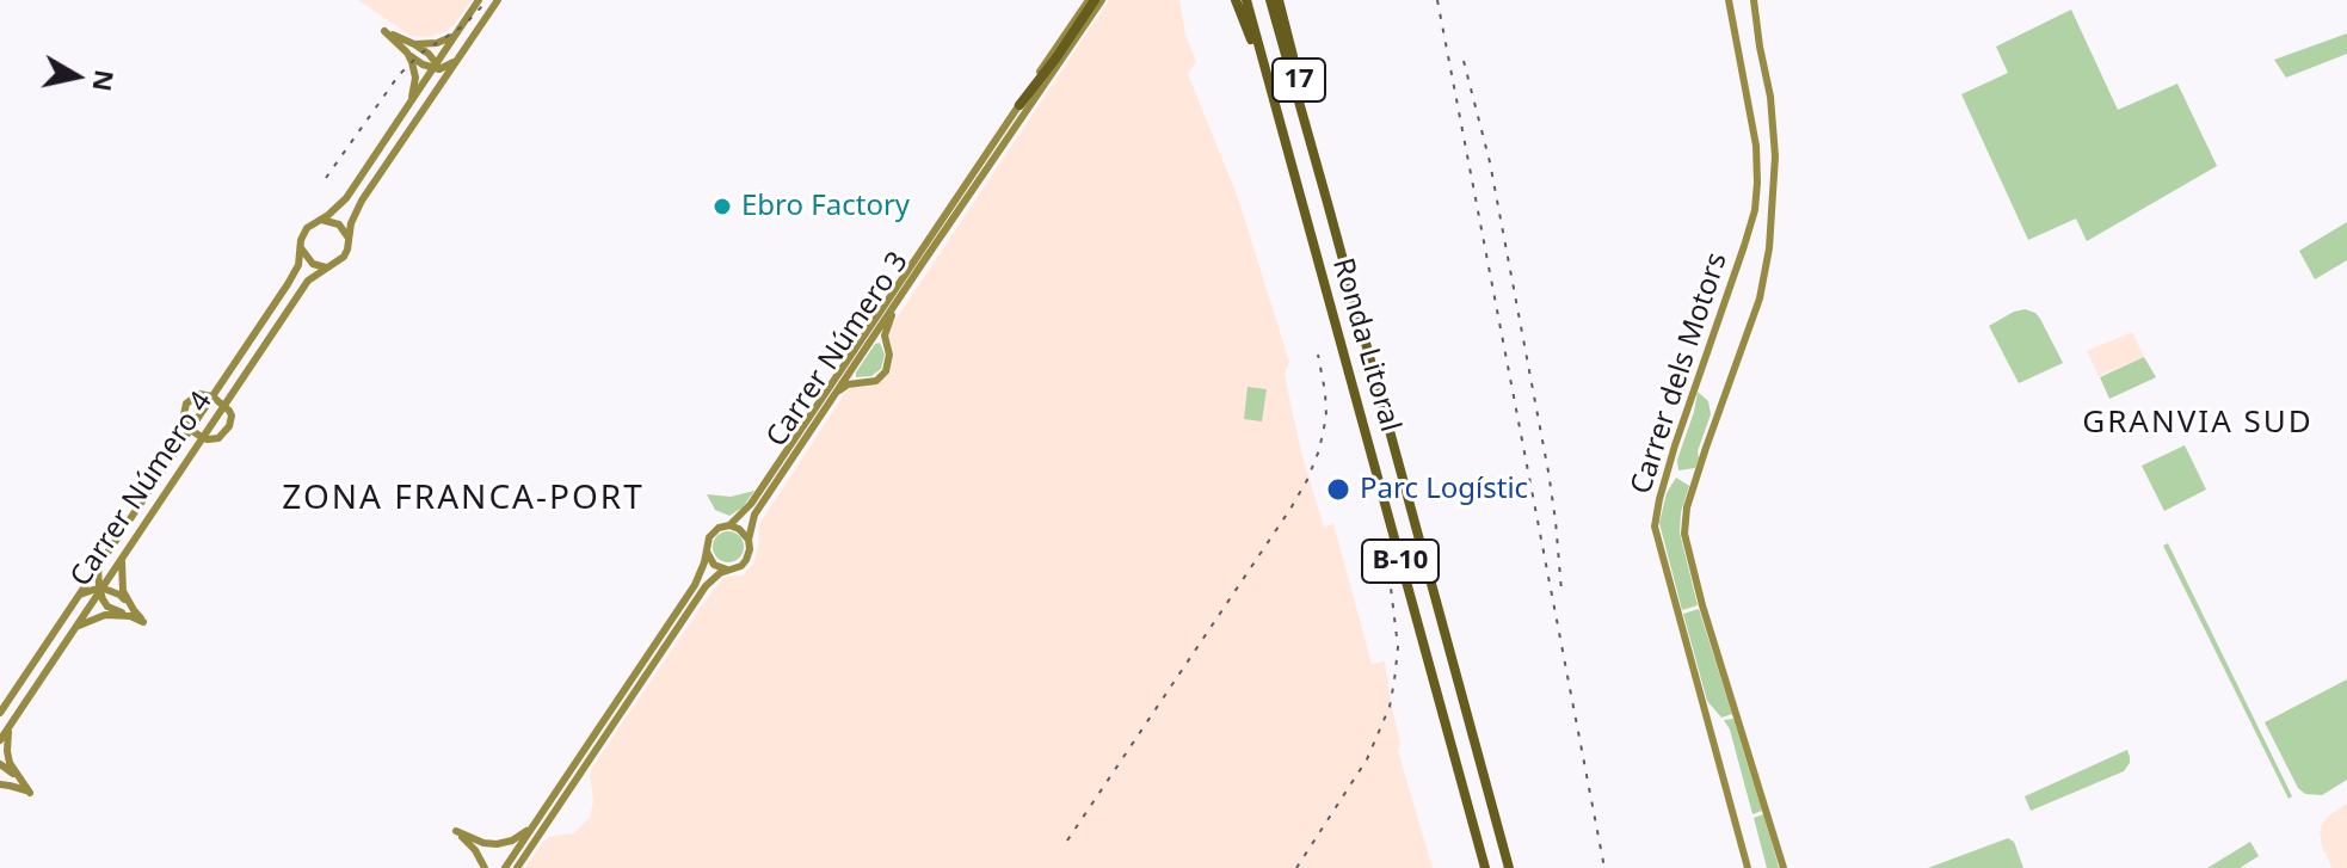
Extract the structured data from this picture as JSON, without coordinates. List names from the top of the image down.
{
  "streets": {
    "highway": ["17", "Ronda Litoral", "B-10"],
    "street": ["Carrer Número 3", "Carrer dels Motors", "Carrer Número 4"]
  },
  "crossings": [
    ["17", "Ronda Litoral"]
  ],
  "districts": ["GRANVIA SUD", "ZONA FRANCA-PORT"],
  "places": ["Ebro Factory", "Parc Logístic"],
  "north": "right"
}
